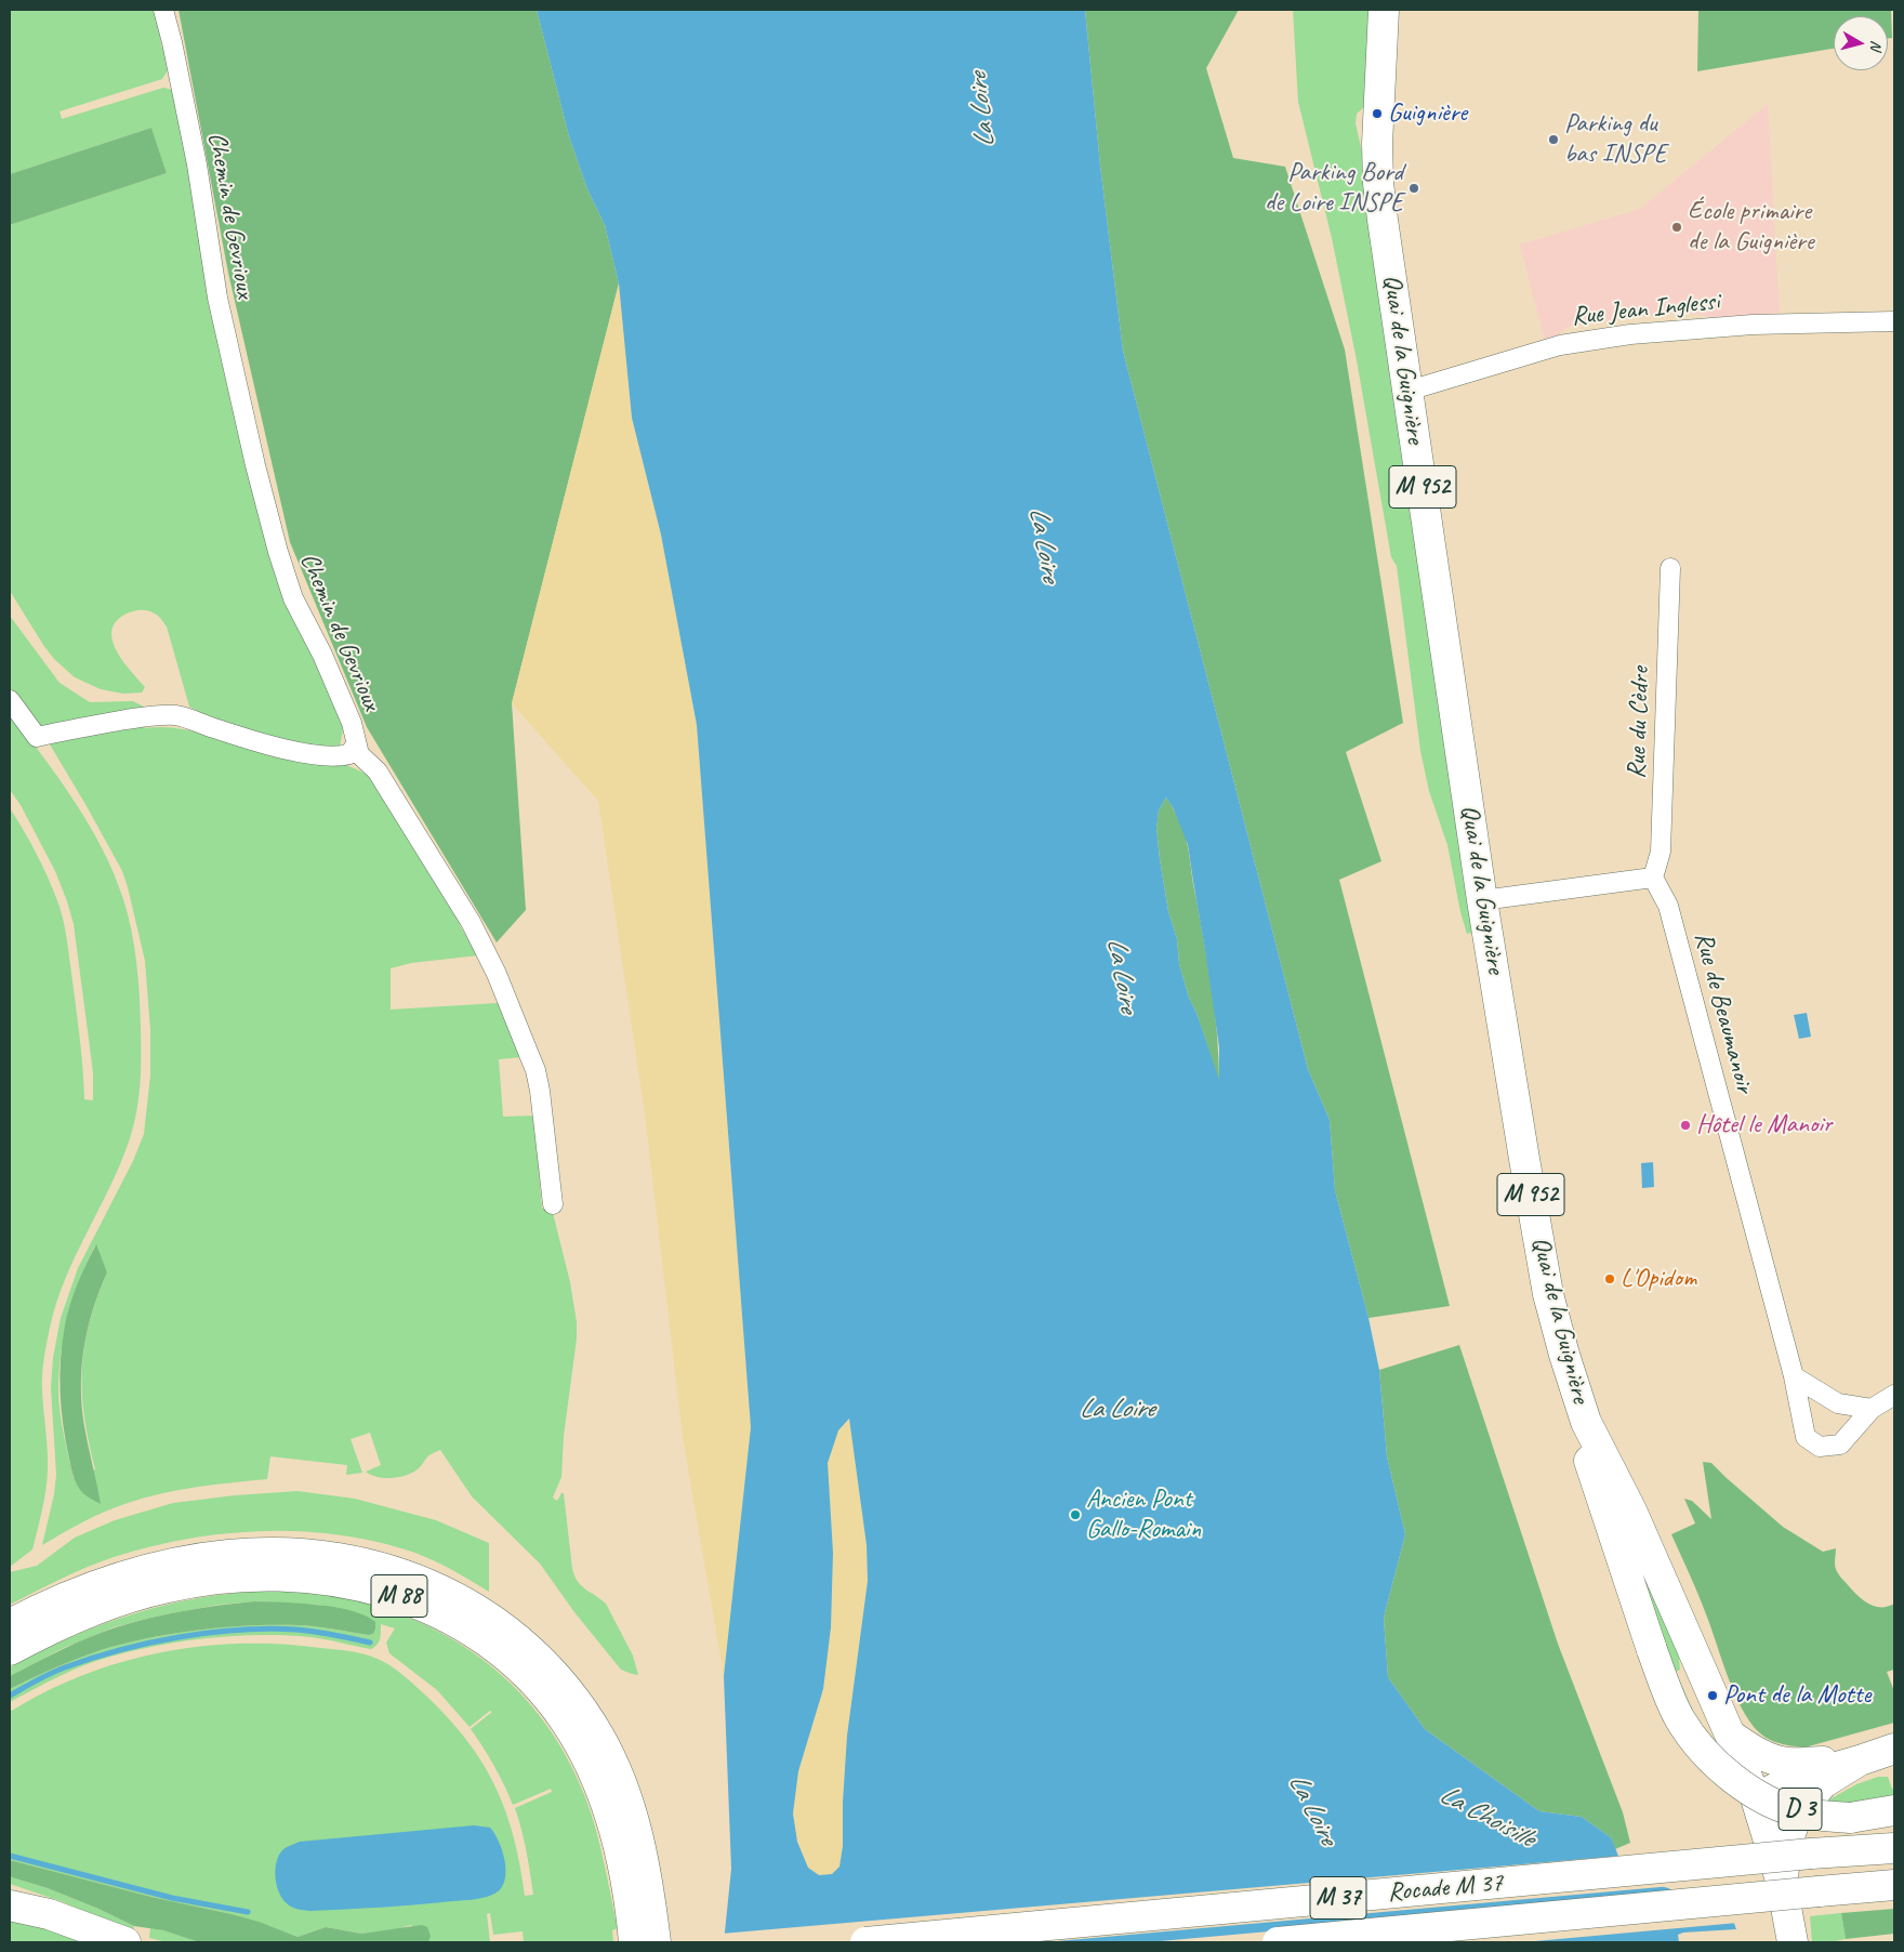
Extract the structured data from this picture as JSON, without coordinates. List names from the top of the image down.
{
  "streets": {
    "main road": [
      "Quai de la Guignière",
      "M 952",
      "M 88",
      "D 3",
      "Rocade M 37",
      "M 37"
    ],
    "street": [
      "Chemin de Gevrioux",
      "Rue Jean Inglessi",
      "Rue du Cèdre",
      "Rue de Beaumanoir"
    ]
  },
  "crossings": [
    ["Rue Jean Inglessi", "Quai de la Guignière"],
    ["Quai de la Guignière", "M 952"],
    ["Quai de la Guignière", "D 3"],
    ["M 952", "D 3"],
    ["Rue du Cèdre", "Rue de Beaumanoir"]
  ],
  "water": ["La Loire", "La Choisille"],
  "places": [
    "Guignière",
    "Parking du bas INSPE",
    "Parking Bord de Loire INSPE",
    "École primaire de la Guignière",
    "Hôtel le Manoir",
    "L'Opidom",
    "Ancien Pont Gallo-Romain",
    "Pont de la Motte"
  ],
  "north": "right"
}
